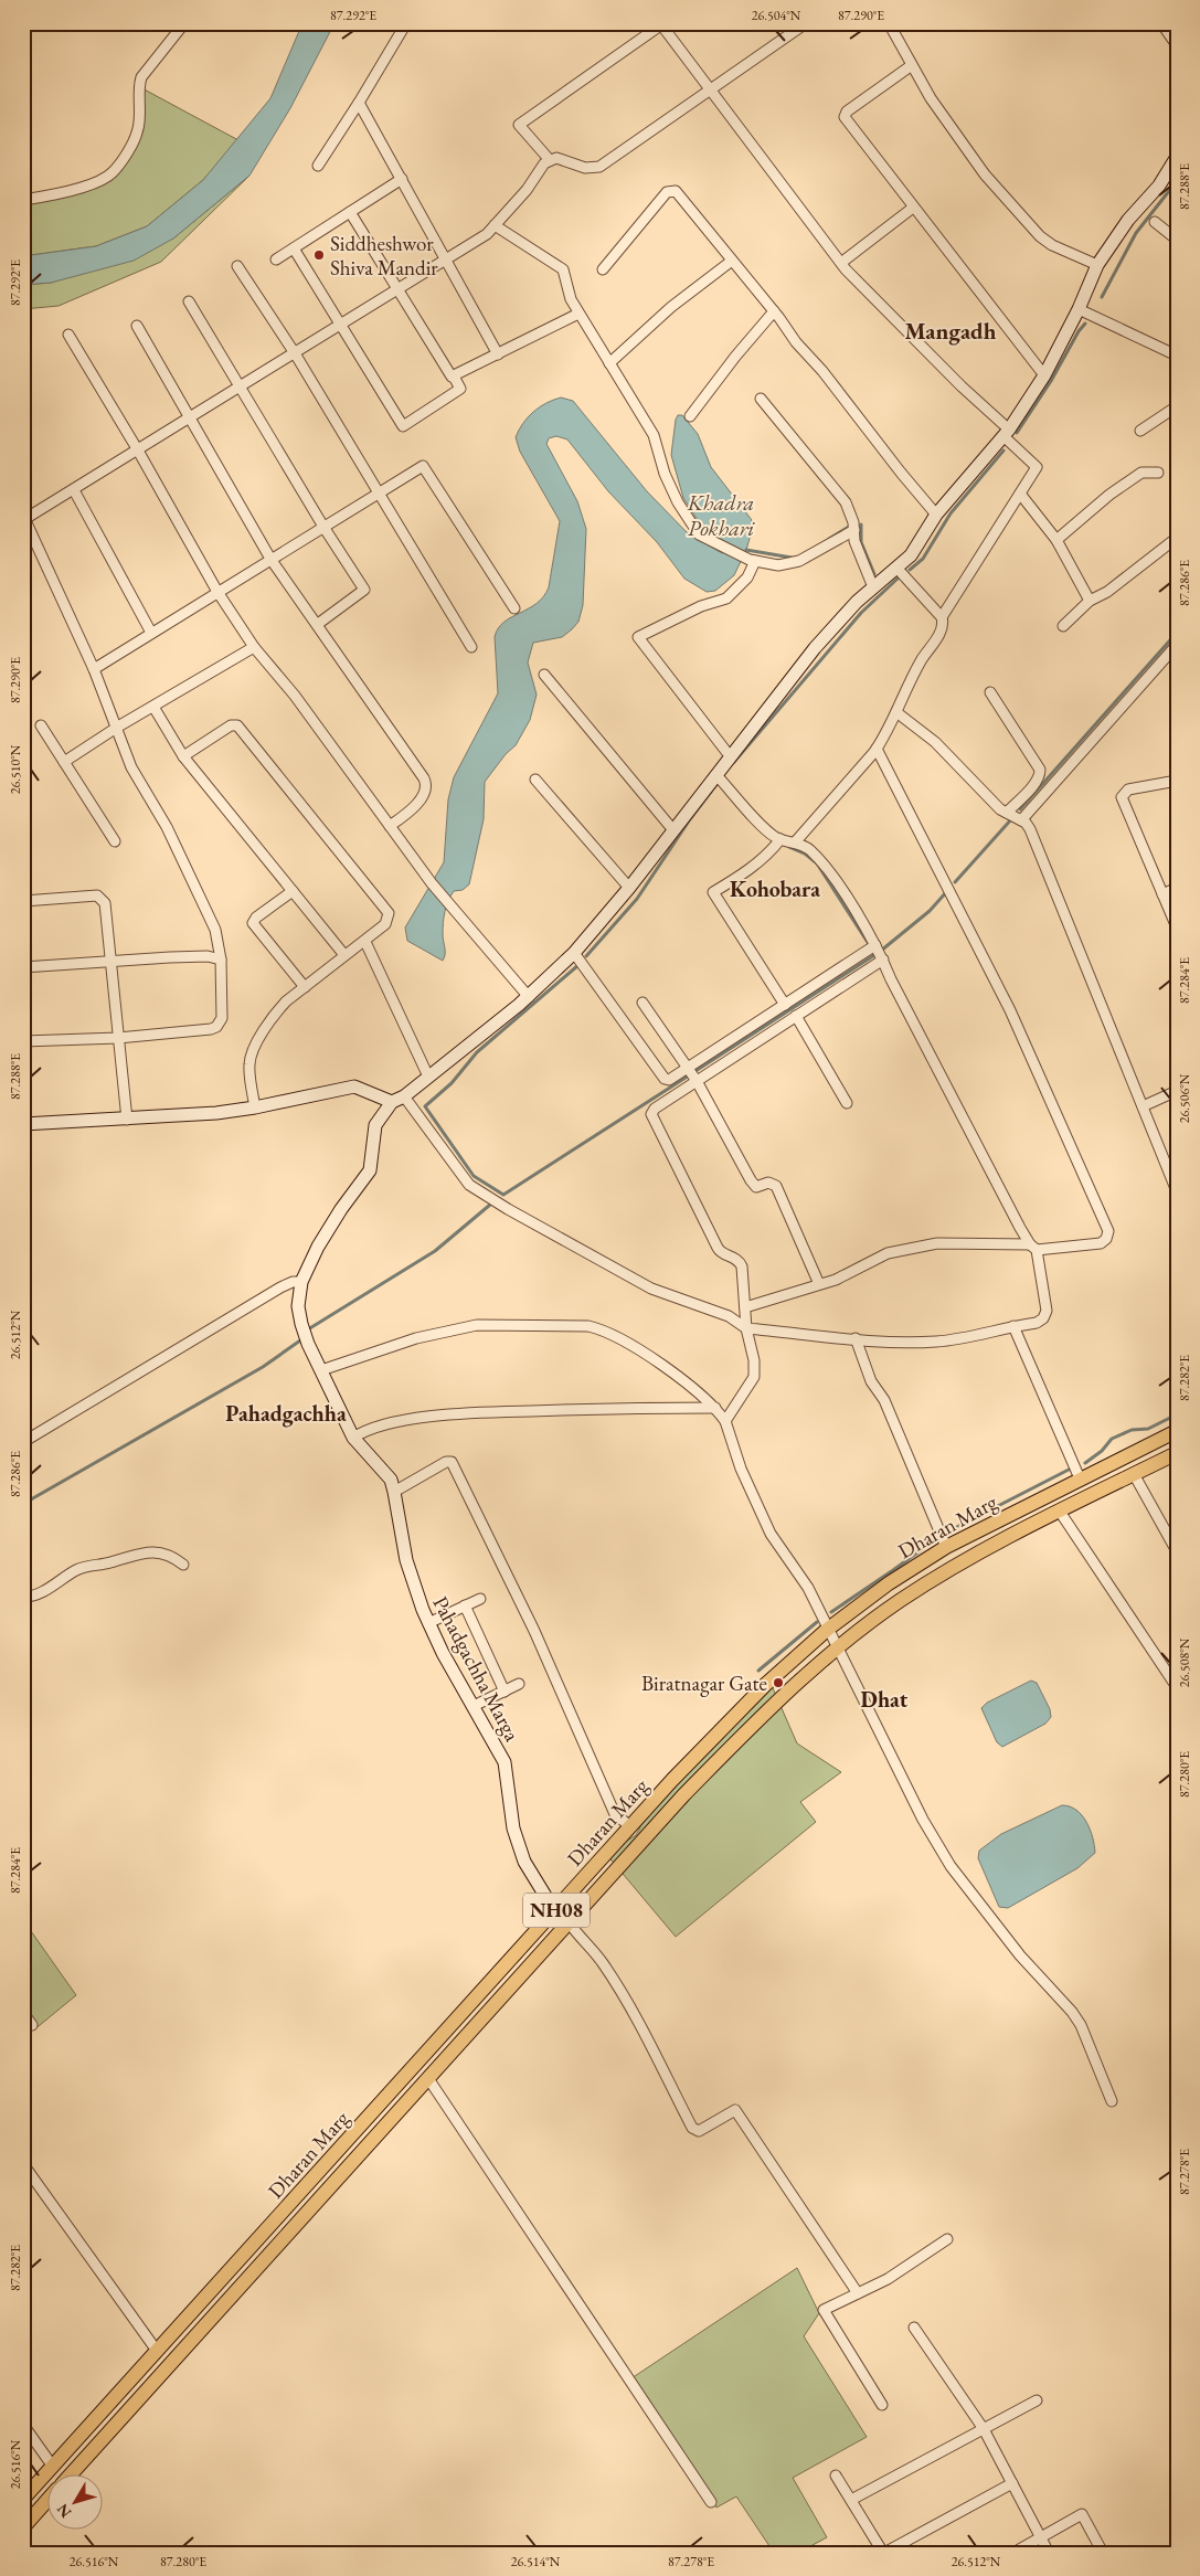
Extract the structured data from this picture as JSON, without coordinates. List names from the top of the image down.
{
  "streets": {
    "main road": ["Dharan Marg", "NH08"],
    "street": ["Pahadgachha Marga"]
  },
  "crossings": [
    ["Dharan Marg", "Pahadgachha Marga"]
  ],
  "districts": [
    "Mangadh",
    "Kohobara",
    "Pahadgachha",
    "Dhat"
  ],
  "water": ["Khadra Pokhari"],
  "places": ["Siddheshwor Shiva Mandir", "Biratnagar Gate"],
  "north": "bottom left",
  "coordinates": [
    "87.292°E",
    "26.504°N",
    "87.290°E",
    "87.288°E",
    "87.286°E",
    "26.510°N",
    "87.284°E",
    "26.506°N",
    "26.512°N",
    "87.282°E",
    "26.508°N",
    "87.280°E",
    "87.278°E",
    "26.516°N",
    "26.514°N"
  ]
}
